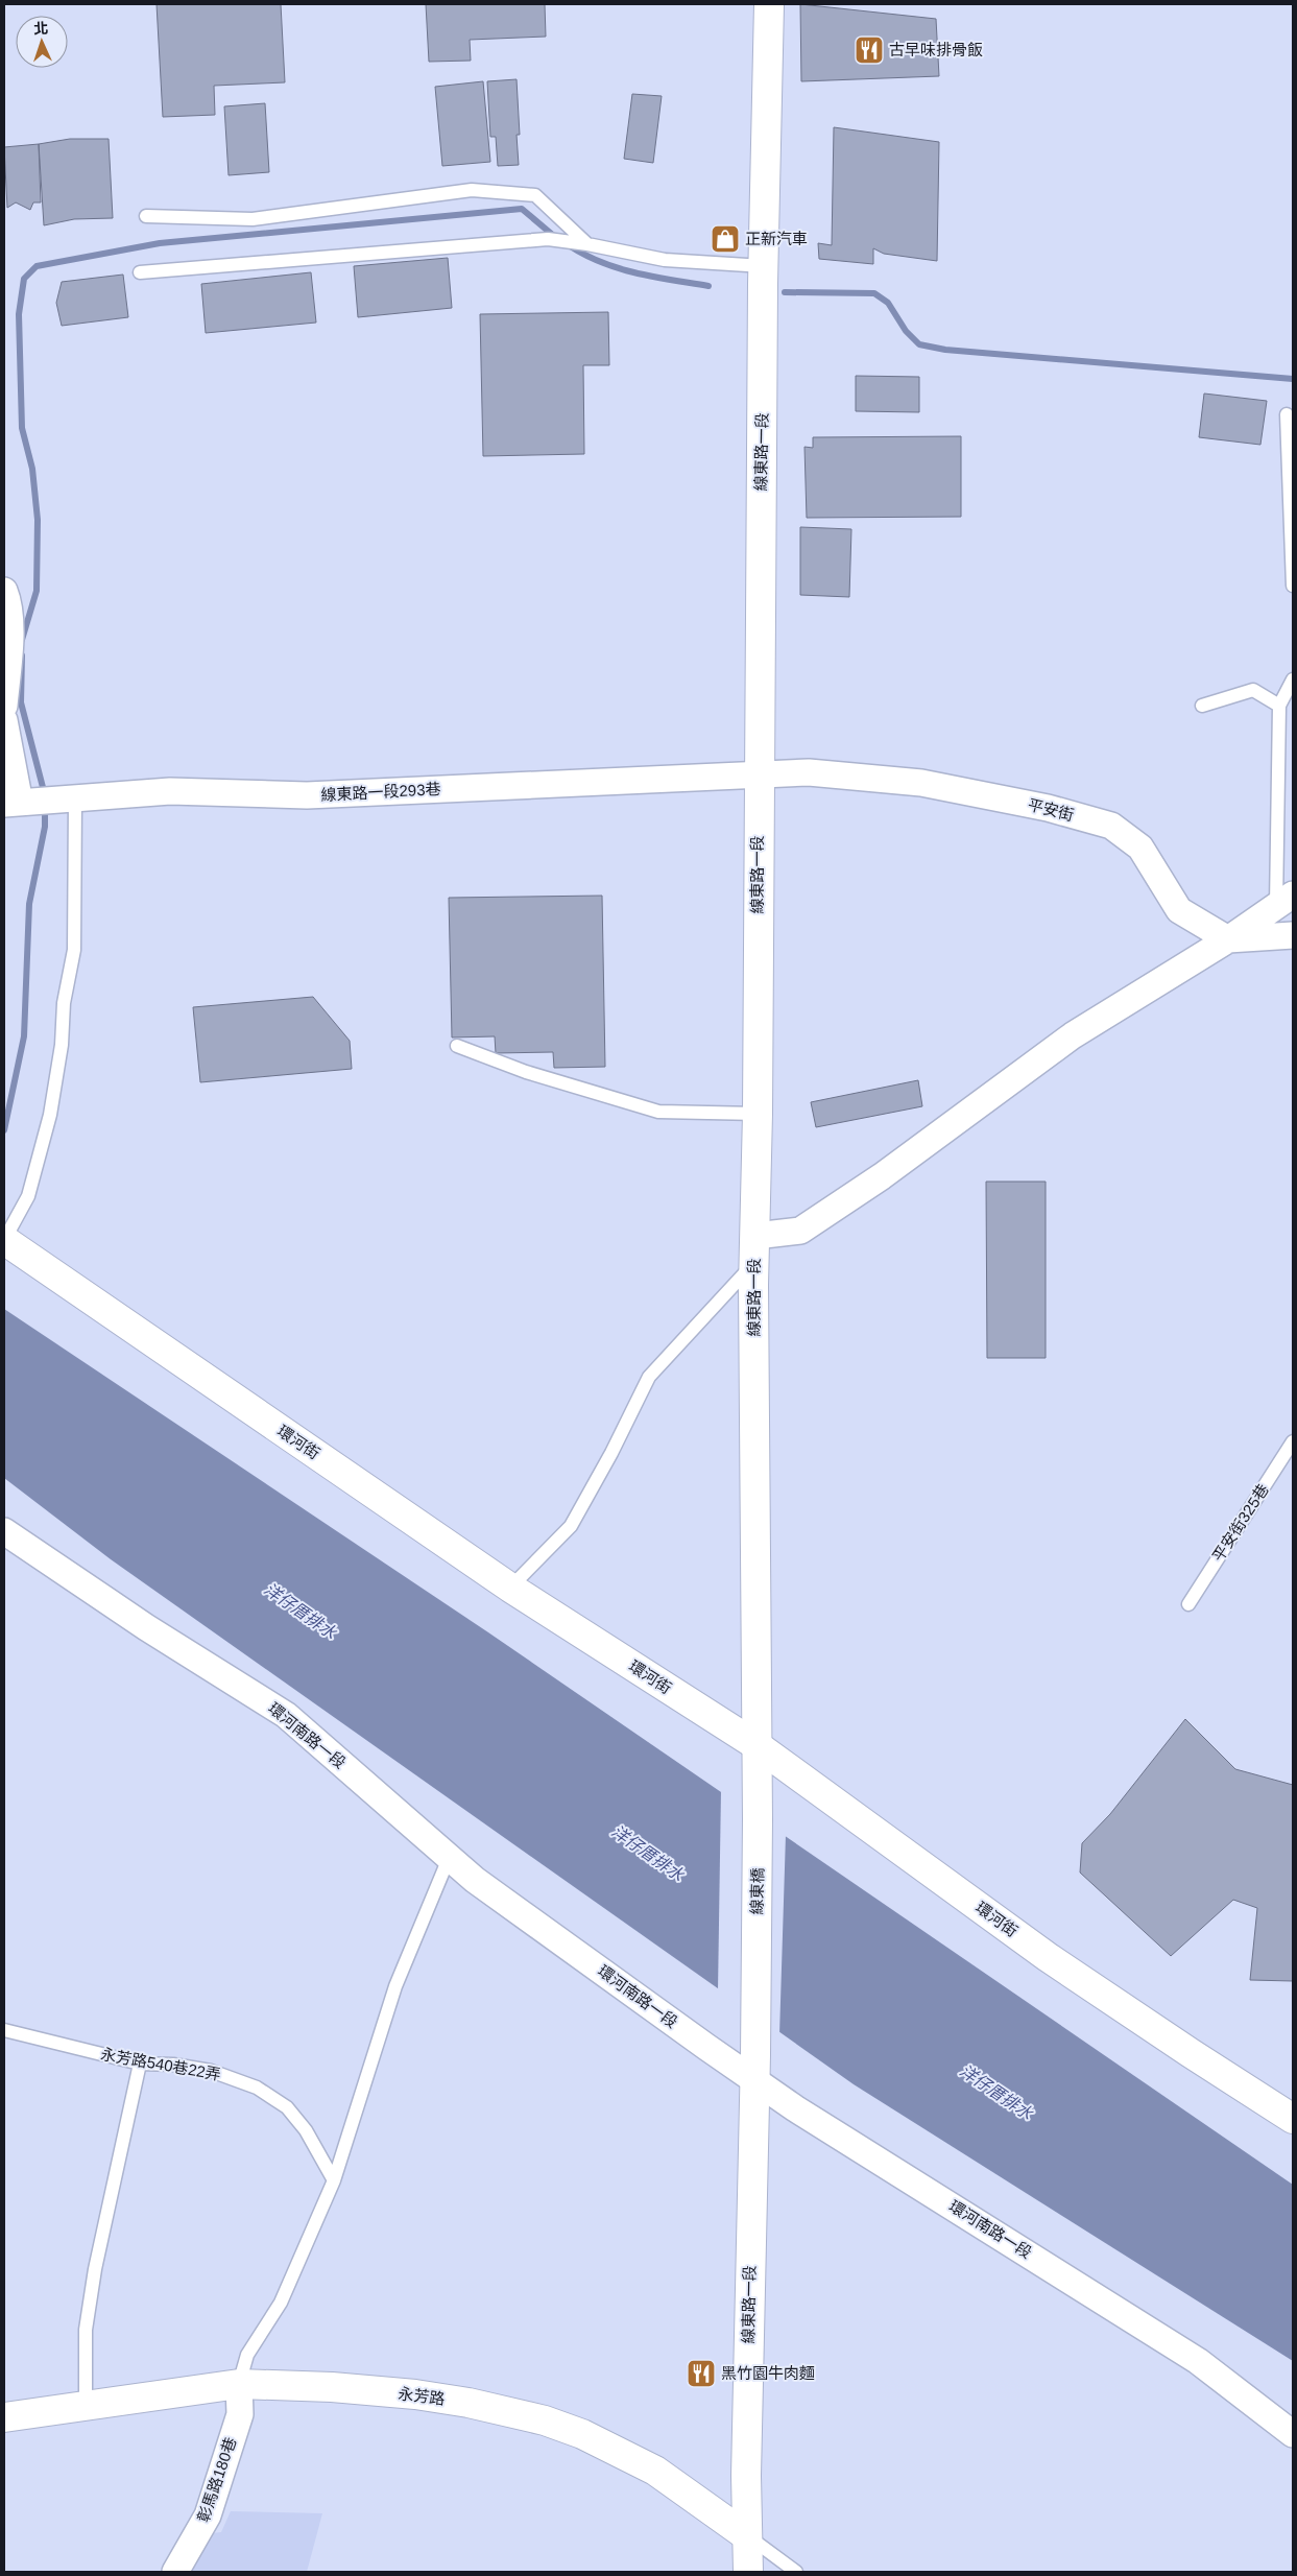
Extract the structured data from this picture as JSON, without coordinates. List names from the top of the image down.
{
  "streets": {
    "main road": [
      "線東路一段",
      "環河街",
      "線東橋",
      "永芳路"
    ],
    "street": [
      "線東路一段293巷",
      "平安街",
      "環河南路一段",
      "彰馬路180巷"
    ],
    "lane": ["平安街325巷", "永芳路540巷22弄"]
  },
  "crossings": [
    ["線東路一段", "線東路一段293巷"],
    ["線東路一段", "平安街"],
    ["線東路一段", "環河街"],
    ["線東路一段", "環河南路一段"],
    ["線東路一段", "線東橋"],
    ["線東路一段", "永芳路"],
    ["線東路一段293巷", "平安街"],
    ["環河街", "線東橋"],
    ["永芳路", "彰馬路180巷"]
  ],
  "water": ["洋仔厝排水"],
  "places": {
    "restaurant": ["古早味排骨飯", "黑竹園牛肉麵"],
    "shop": ["正新汽車"]
  },
  "north": "top"
}
